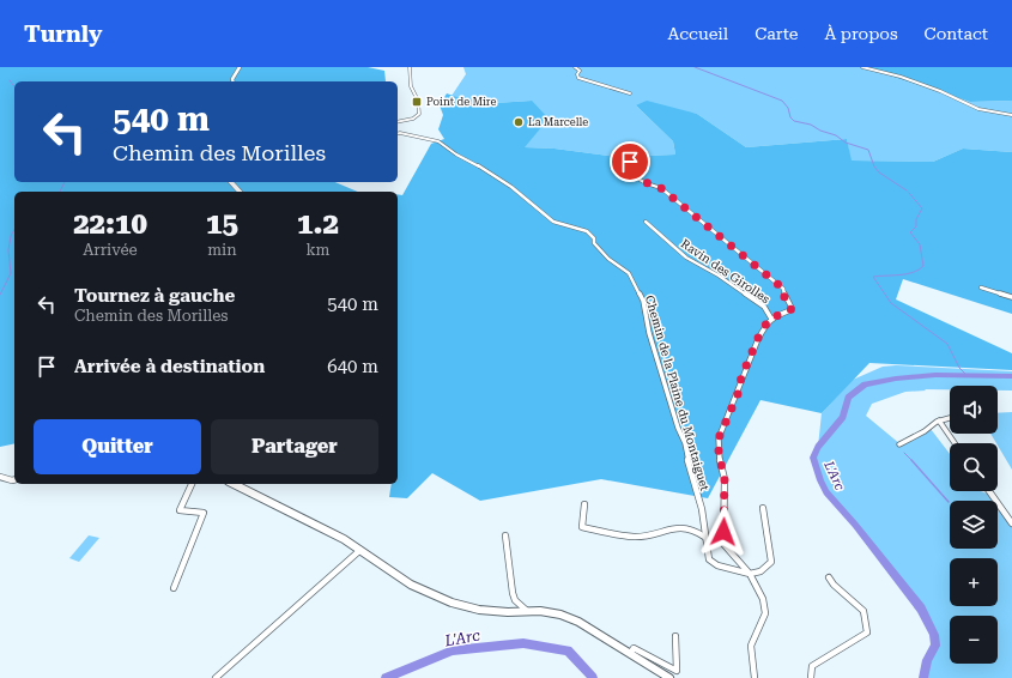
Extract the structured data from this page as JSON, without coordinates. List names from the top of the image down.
{
  "streets": {
    "street": ["Ravin des Girolles", "Chemin de la Plaine du Montaiguet"]
  },
  "water": ["L'Arc"],
  "places": {
    "transit": ["Point de Mire"],
    "other": ["La Marcelle"]
  },
  "page": {
    "header": "Turnly",
    "nav": [
      "Accueil",
      "Carte",
      "À propos",
      "Contact"
    ],
    "turn": ["540 m", "Chemin des Morilles"],
    "eta": [
      "22:10",
      "Arrivée",
      "15",
      "min",
      "1.2",
      "km"
    ],
    "list": [
      {
        "name": "Tournez à gauche",
        "note": "Chemin des Morilles",
        "value": "540 m"
      },
      {
        "name": "Arrivée à destination",
        "value": "640 m"
      }
    ],
    "map_buttons": ["+", "−"],
    "buttons": ["Quitter", "Partager"]
  }
}
